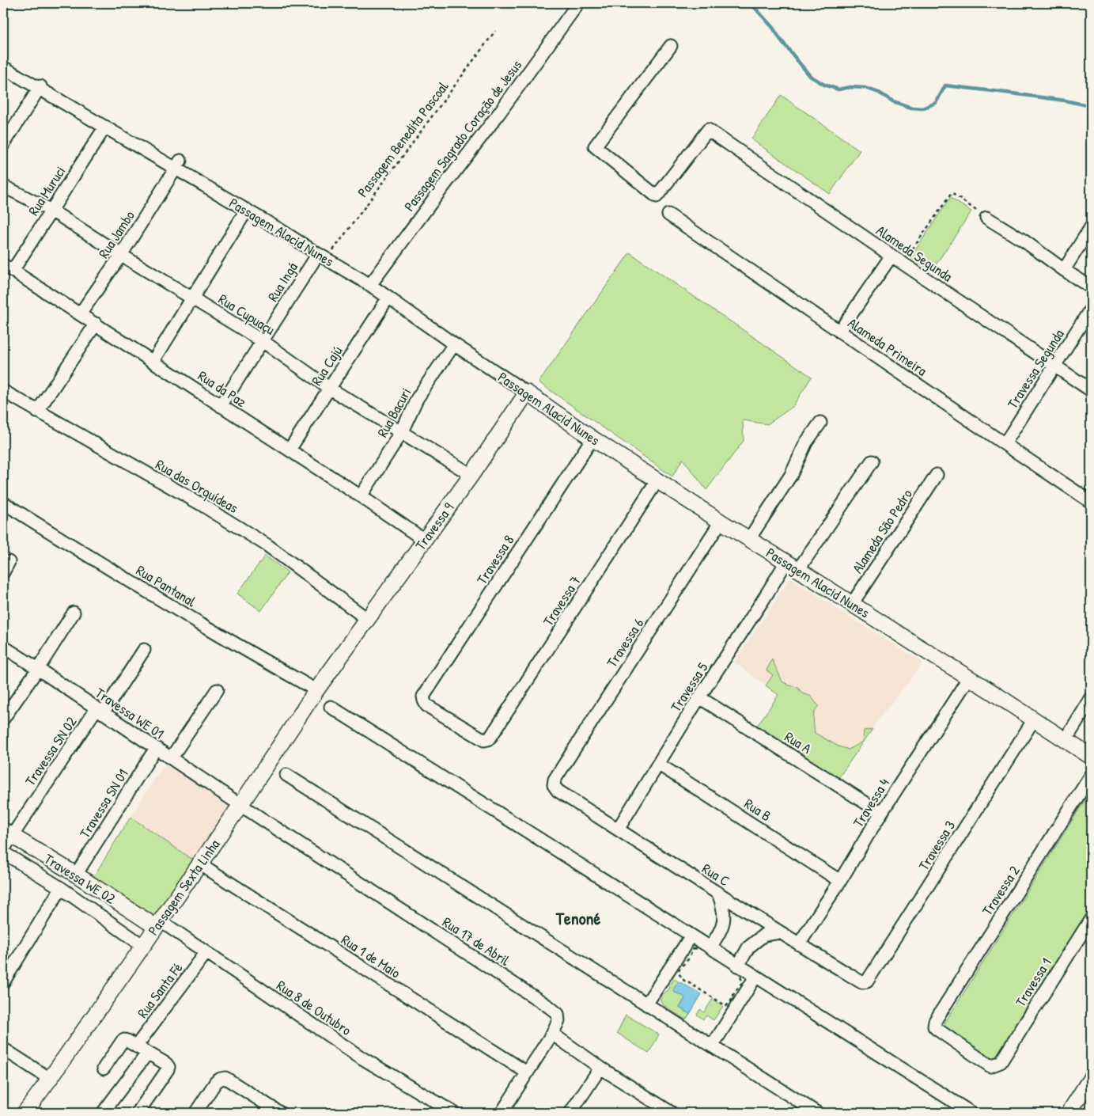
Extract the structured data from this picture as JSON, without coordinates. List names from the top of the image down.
{
  "streets": {
    "street": [
      "Passagem Sagrado Coração de Jesus",
      "Rua Muruci",
      "Passagem Alacid Nunes",
      "Rua Jambo",
      "Alameda Segunda",
      "Rua Ingá",
      "Rua Cupuaçu",
      "Alameda Primeira",
      "Rua Cajú",
      "Travessa Segunda",
      "Rua da Paz",
      "Rua Bacuri",
      "Rua das Orquídeas",
      "Travessa 9",
      "Alameda São Pedro",
      "Travessa 8",
      "Rua Pantanal",
      "Travessa 7",
      "Travessa 6",
      "Travessa 5",
      "Travessa WE 01",
      "Rua A",
      "Travessa SN 02",
      "Travessa 4",
      "Travessa SN 01",
      "Rua B",
      "Travessa 3",
      "Rua C",
      "Travessa WE 02",
      "Passagem Sexta Linha",
      "Travessa 2",
      "Rua 17 de Abril",
      "Rua 1 de Maio",
      "Travessa 1",
      "Rua Santa Fé",
      "Rua 8 de Outubro"
    ],
    "path": ["Passagem Benedita Pascoal"]
  },
  "crossings": [
    ["Passagem Sagrado Coração de Jesus", "Passagem Alacid Nunes"],
    ["Passagem Benedita Pascoal", "Passagem Alacid Nunes"],
    ["Passagem Benedita Pascoal", "Rua Ingá"],
    ["Rua Muruci", "Passagem Alacid Nunes"],
    ["Rua Muruci", "Rua Cupuaçu"],
    ["Rua Muruci", "Rua da Paz"],
    ["Passagem Alacid Nunes", "Rua Jambo"],
    ["Passagem Alacid Nunes", "Rua Ingá"],
    ["Passagem Alacid Nunes", "Rua Cajú"],
    ["Passagem Alacid Nunes", "Rua Bacuri"],
    ["Passagem Alacid Nunes", "Travessa 9"],
    ["Passagem Alacid Nunes", "Alameda São Pedro"],
    ["Passagem Alacid Nunes", "Travessa 8"],
    ["Passagem Alacid Nunes", "Travessa 7"],
    ["Passagem Alacid Nunes", "Travessa 6"],
    ["Passagem Alacid Nunes", "Travessa 5"],
    ["Passagem Alacid Nunes", "Travessa 4"],
    ["Passagem Alacid Nunes", "Travessa 3"],
    ["Rua Jambo", "Rua Cupuaçu"],
    ["Rua Jambo", "Rua da Paz"],
    ["Alameda Segunda", "Travessa Segunda"],
    ["Rua Ingá", "Rua Cupuaçu"],
    ["Rua Ingá", "Rua da Paz"],
    ["Rua Cupuaçu", "Rua Cajú"],
    ["Rua Cupuaçu", "Rua Bacuri"],
    ["Rua Cupuaçu", "Travessa 9"],
    ["Alameda Primeira", "Travessa Segunda"],
    ["Rua Cajú", "Rua da Paz"],
    ["Rua da Paz", "Rua Bacuri"],
    ["Rua da Paz", "Travessa 9"],
    ["Rua das Orquídeas", "Travessa 9"],
    ["Travessa 9", "Passagem Sexta Linha"],
    ["Travessa 8", "Travessa 7"],
    ["Rua Pantanal", "Passagem Sexta Linha"],
    ["Travessa 6", "Travessa 5"],
    ["Travessa 6", "Rua C"],
    ["Travessa 5", "Rua A"],
    ["Travessa 5", "Rua B"],
    ["Travessa 5", "Rua C"],
    ["Travessa WE 01", "Travessa SN 02"],
    ["Travessa WE 01", "Travessa SN 01"],
    ["Travessa WE 01", "Passagem Sexta Linha"],
    ["Travessa WE 01", "Rua 17 de Abril"],
    ["Rua A", "Travessa 4"],
    ["Travessa SN 02", "Travessa WE 02"],
    ["Travessa 4", "Rua B"],
    ["Travessa 4", "Rua C"],
    ["Travessa SN 01", "Travessa WE 02"],
    ["Travessa 3", "Rua C"],
    ["Travessa WE 02", "Passagem Sexta Linha"],
    ["Travessa WE 02", "Rua 8 de Outubro"],
    ["Passagem Sexta Linha", "Rua 17 de Abril"],
    ["Passagem Sexta Linha", "Rua 1 de Maio"],
    ["Passagem Sexta Linha", "Rua 8 de Outubro"],
    ["Travessa 2", "Travessa 1"],
    ["Rua Santa Fé", "Rua 8 de Outubro"]
  ],
  "districts": ["Tenoné"]
}
